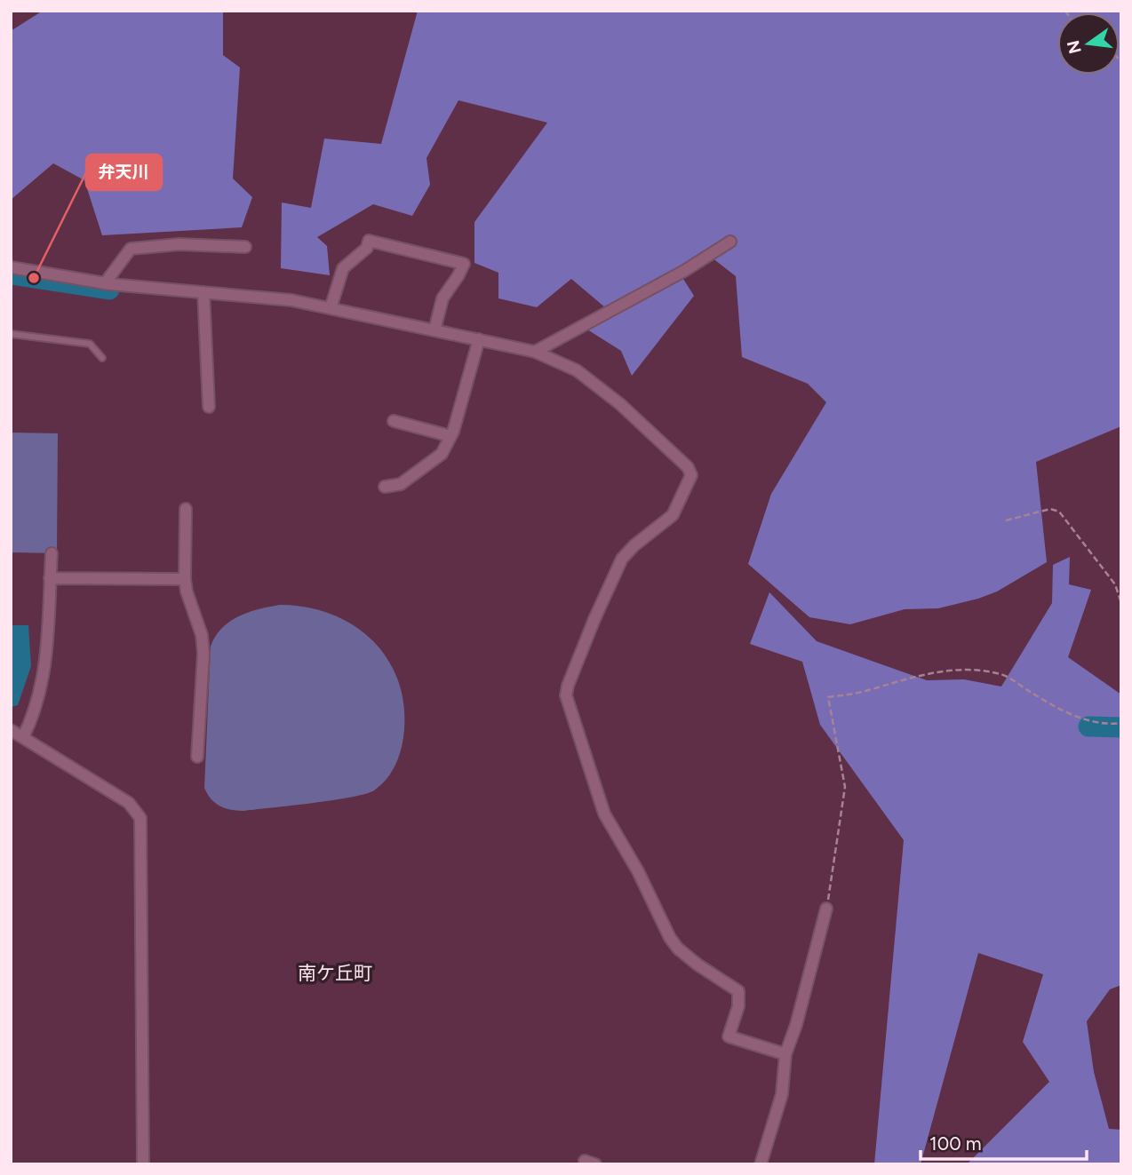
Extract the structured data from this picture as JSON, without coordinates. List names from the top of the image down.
{
  "districts": ["南ケ丘町"],
  "places": ["弁天川"],
  "scale_bar": "100 m",
  "north": "left"
}
